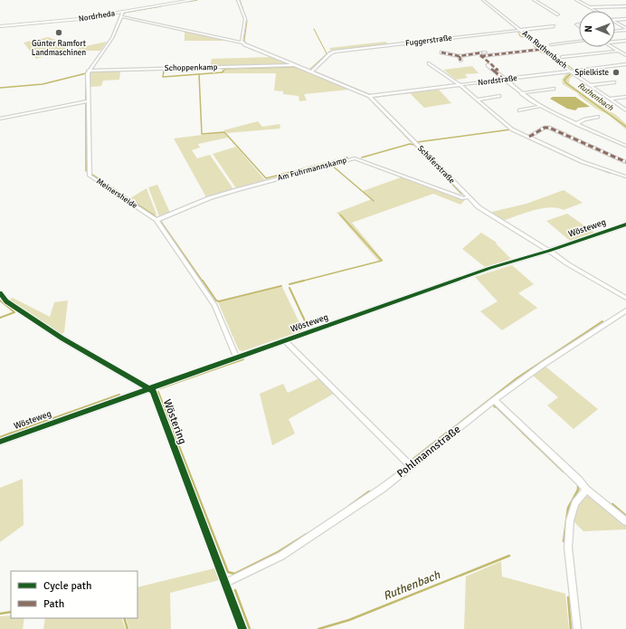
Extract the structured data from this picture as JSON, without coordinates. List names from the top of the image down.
{
  "streets": {
    "main road": ["Nordrheda"],
    "street": [
      "Fuggerstraße",
      "Am Ruthenbach",
      "Schoppenkamp",
      "Nordstraße",
      "Schäferstraße",
      "Am Fuhrmannskamp",
      "Meinersheide",
      "Wösteweg",
      "Wöstering",
      "Pohlmannstraße"
    ]
  },
  "crossings": [
    ["Nordrheda", "Schäferstraße"],
    ["Fuggerstraße", "Am Ruthenbach"],
    ["Fuggerstraße", "Schäferstraße"],
    ["Am Ruthenbach", "Nordstraße"],
    ["Schoppenkamp", "Schäferstraße"],
    ["Schoppenkamp", "Meinersheide"],
    ["Nordstraße", "Schäferstraße"],
    ["Schäferstraße", "Am Fuhrmannskamp"],
    ["Schäferstraße", "Wösteweg"],
    ["Am Fuhrmannskamp", "Meinersheide"],
    ["Meinersheide", "Wösteweg"],
    ["Wösteweg", "Wöstering"],
    ["Wösteweg", "Pohlmannstraße"],
    ["Wöstering", "Pohlmannstraße"]
  ],
  "water": ["Ruthenbach"],
  "places": ["Günter Ramfort Landmaschinen", "Spielkiste"],
  "legend": ["Cycle path", "Path"],
  "north": "left"
}
